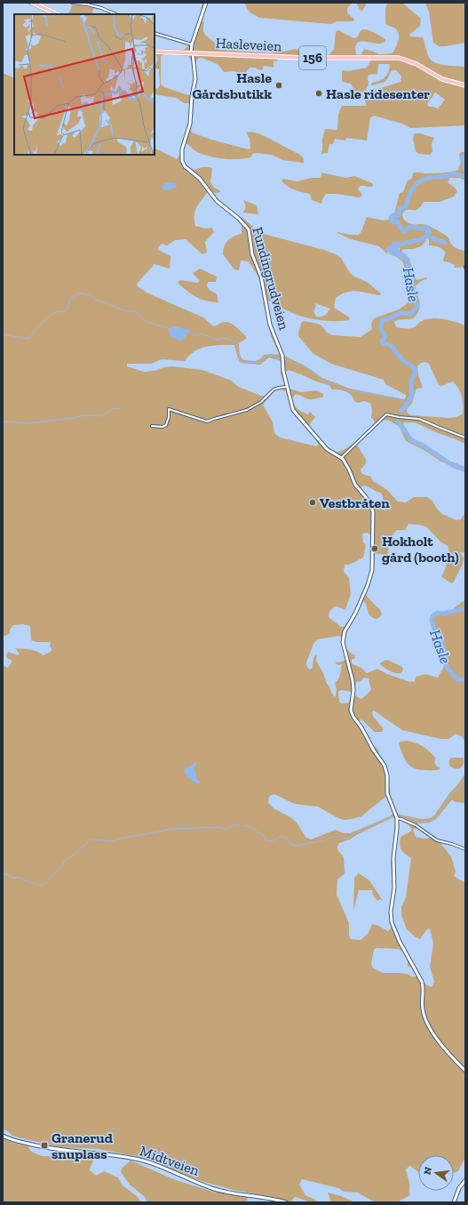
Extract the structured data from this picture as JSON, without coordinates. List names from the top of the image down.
{
  "streets": {
    "main road": ["Hasleveien", "156"],
    "street": ["Fundingrudveien", "Midtveien"]
  },
  "crossings": [
    ["Hasleveien", "Fundingrudveien"]
  ],
  "water": ["Hasle"],
  "places": {
    "other": [
      "Hasle Gårdsbutikk",
      "Hasle ridesenter",
      "Vestbråten",
      "Hokholt gård (booth)"
    ],
    "transit": ["Granerud snuplass"]
  },
  "north": "left"
}
